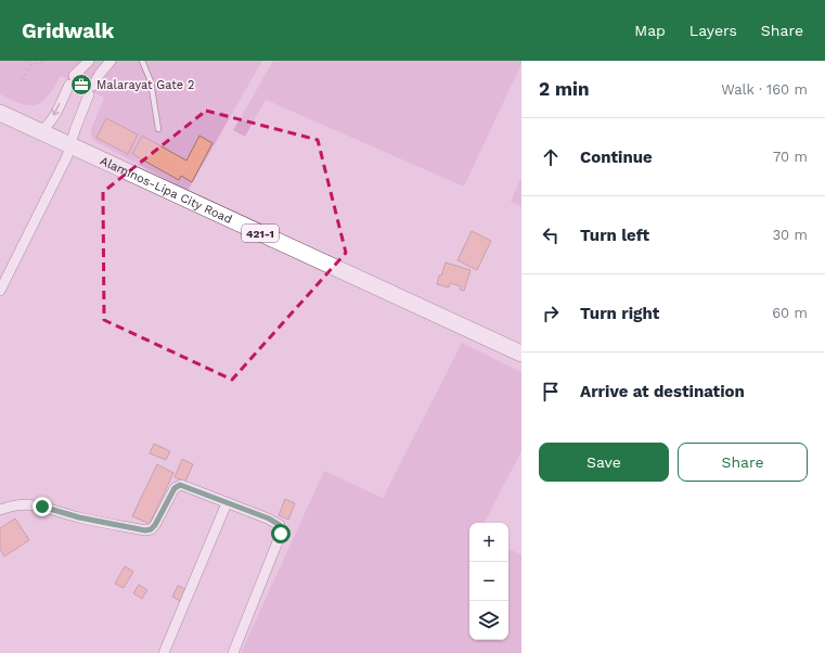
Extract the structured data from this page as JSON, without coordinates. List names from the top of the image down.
{
  "streets": {
    "main road": ["Alaminos-Lipa City Road", "421-1"]
  },
  "places": {
    "office": ["Malarayat Gate 2"]
  },
  "page": {
    "header": "Gridwalk",
    "nav": ["Map", "Layers", "Share"],
    "heading": ["2 min", "Walk · 160 m"],
    "list": [
      ["Continue", "70 m"],
      ["Turn left", "30 m"],
      ["Turn right", "60 m"],
      "Arrive at destination"
    ],
    "buttons": ["Save", "Share"],
    "map_buttons": ["+", "−"]
  }
}
